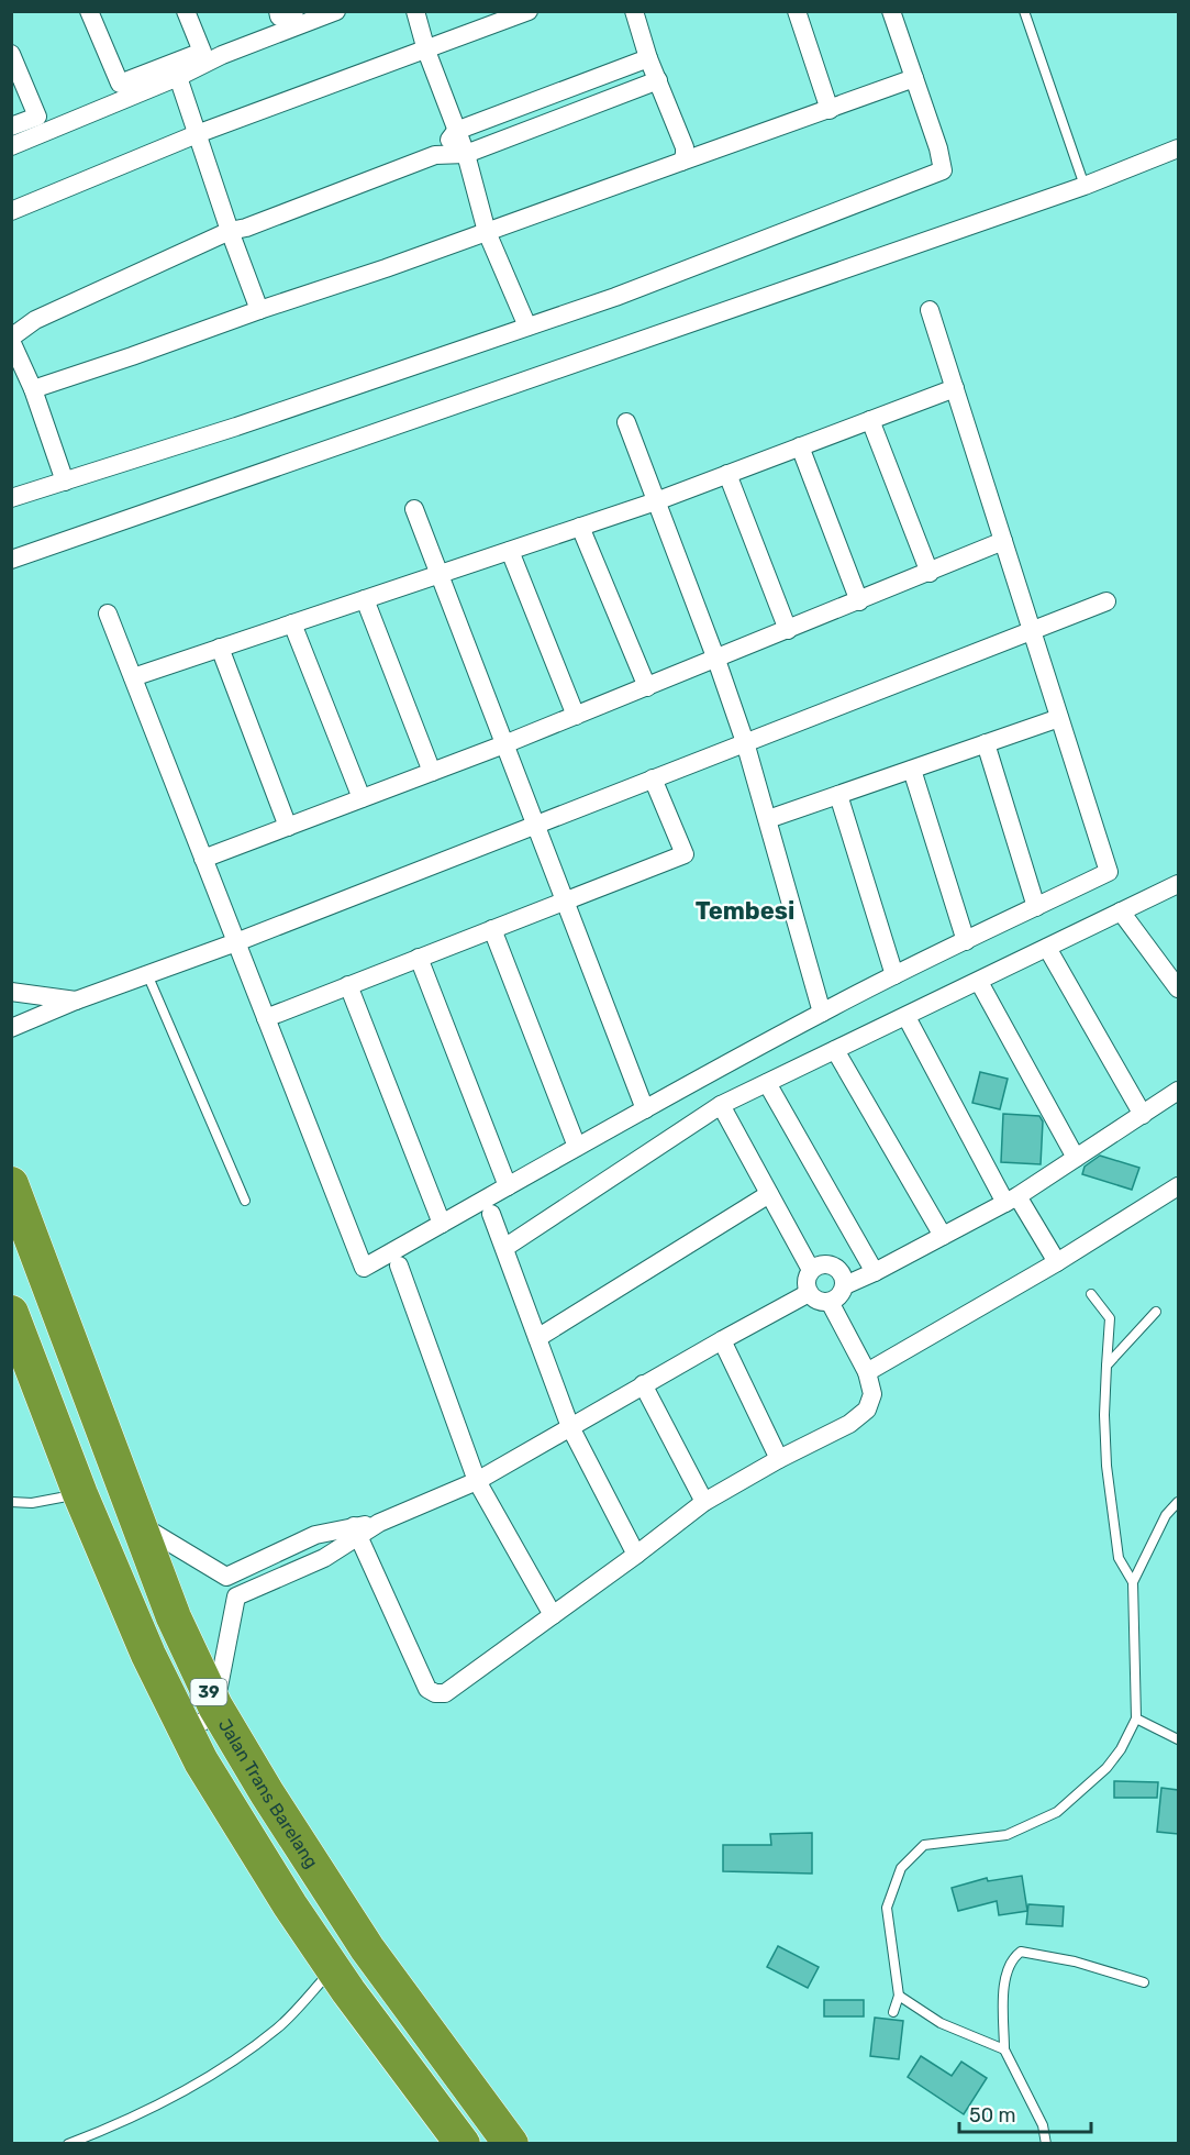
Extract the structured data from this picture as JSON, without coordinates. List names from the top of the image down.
{
  "streets": {
    "highway": ["39", "Jalan Trans Barelang"]
  },
  "districts": ["Tembesi"],
  "scale_bar": "50 m"
}
